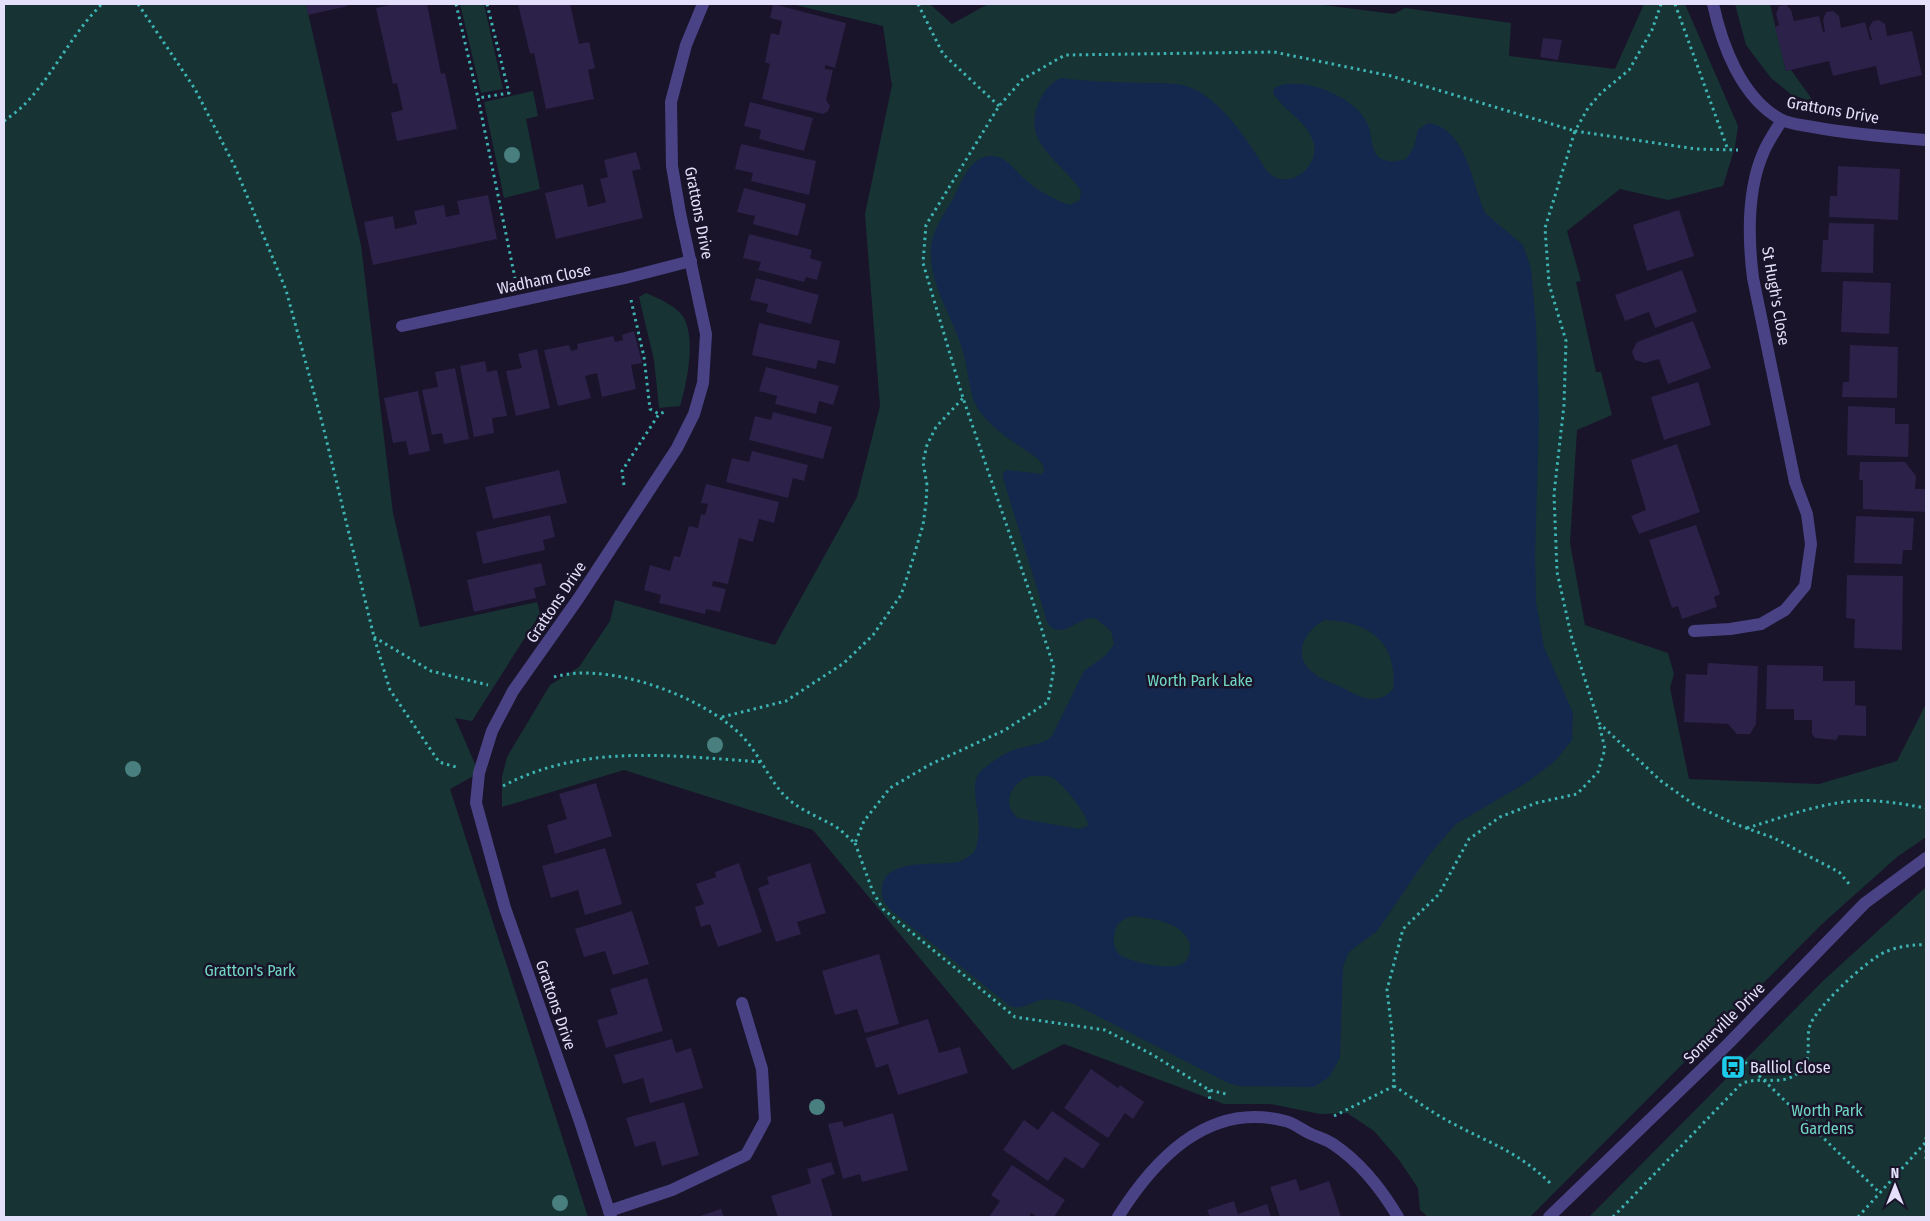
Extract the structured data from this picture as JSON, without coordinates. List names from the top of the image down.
{
  "streets": {
    "street": [
      "Grattons Drive",
      "Wadham Close",
      "St Hugh's Close",
      "Somerville Drive"
    ]
  },
  "crossings": [
    ["Grattons Drive", "Wadham Close"],
    ["Grattons Drive", "St Hugh's Close"]
  ],
  "parks": ["Worth Park Lake", "Gratton's Park", "Worth Park Gardens"],
  "places": {
    "bus stop": ["Balliol Close"]
  },
  "north": "top"
}
